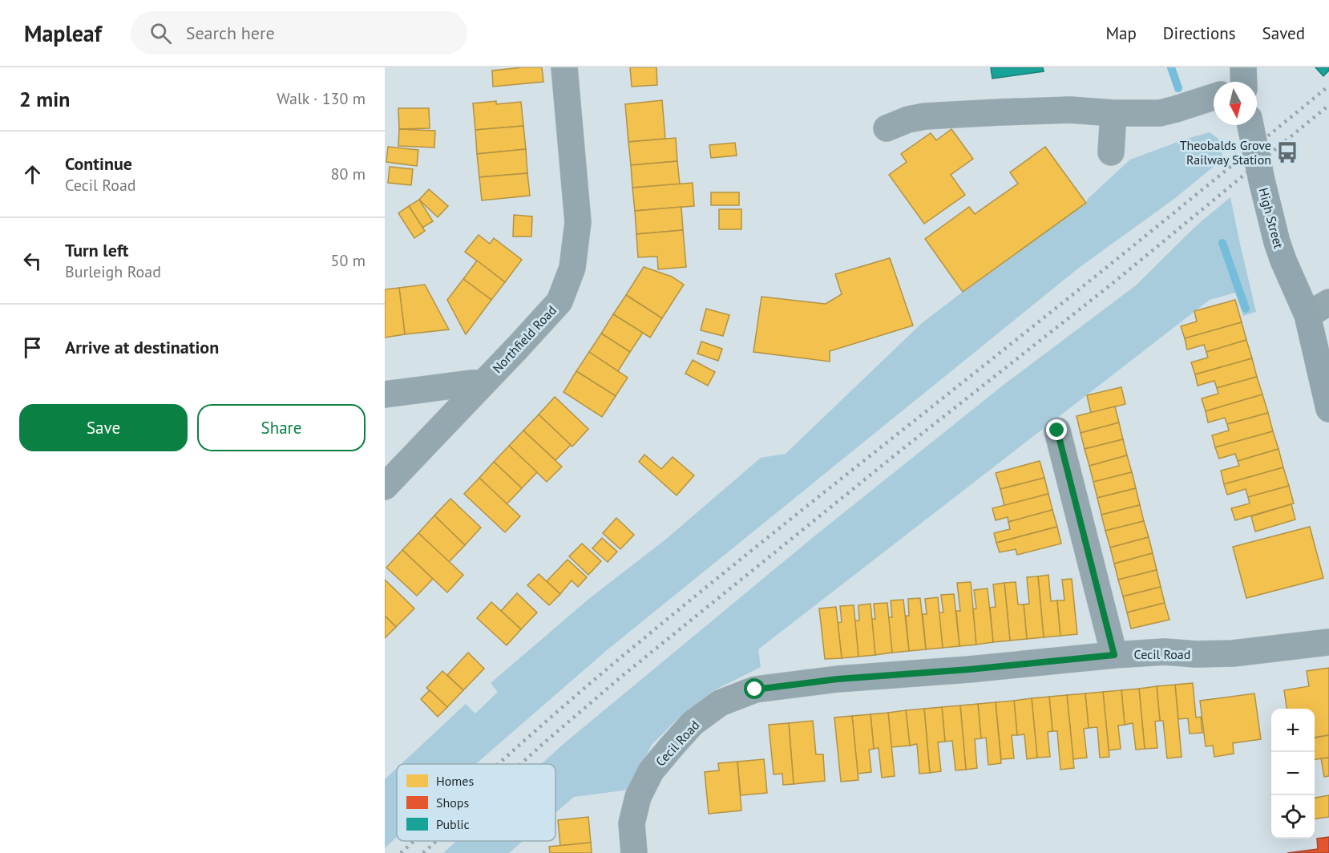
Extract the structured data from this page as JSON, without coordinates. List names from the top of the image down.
{
  "streets": {
    "main road": ["High Street"],
    "street": ["Northfield Road", "Cecil Road"]
  },
  "places": {
    "bus stop": ["Theobalds Grove Railway Station"]
  },
  "legend": ["Homes", "Shops", "Public"],
  "north": "bottom",
  "page": {
    "header": "Mapleaf",
    "search": "Search here",
    "nav": ["Map", "Directions", "Saved"],
    "heading": ["2 min", "Walk · 130 m"],
    "list": [
      ["Continue", "Cecil Road", "80 m"],
      ["Turn left", "Burleigh Road", "50 m"],
      "Arrive at destination"
    ],
    "buttons": ["Save", "Share"],
    "map_buttons": ["+", "−"]
  }
}
